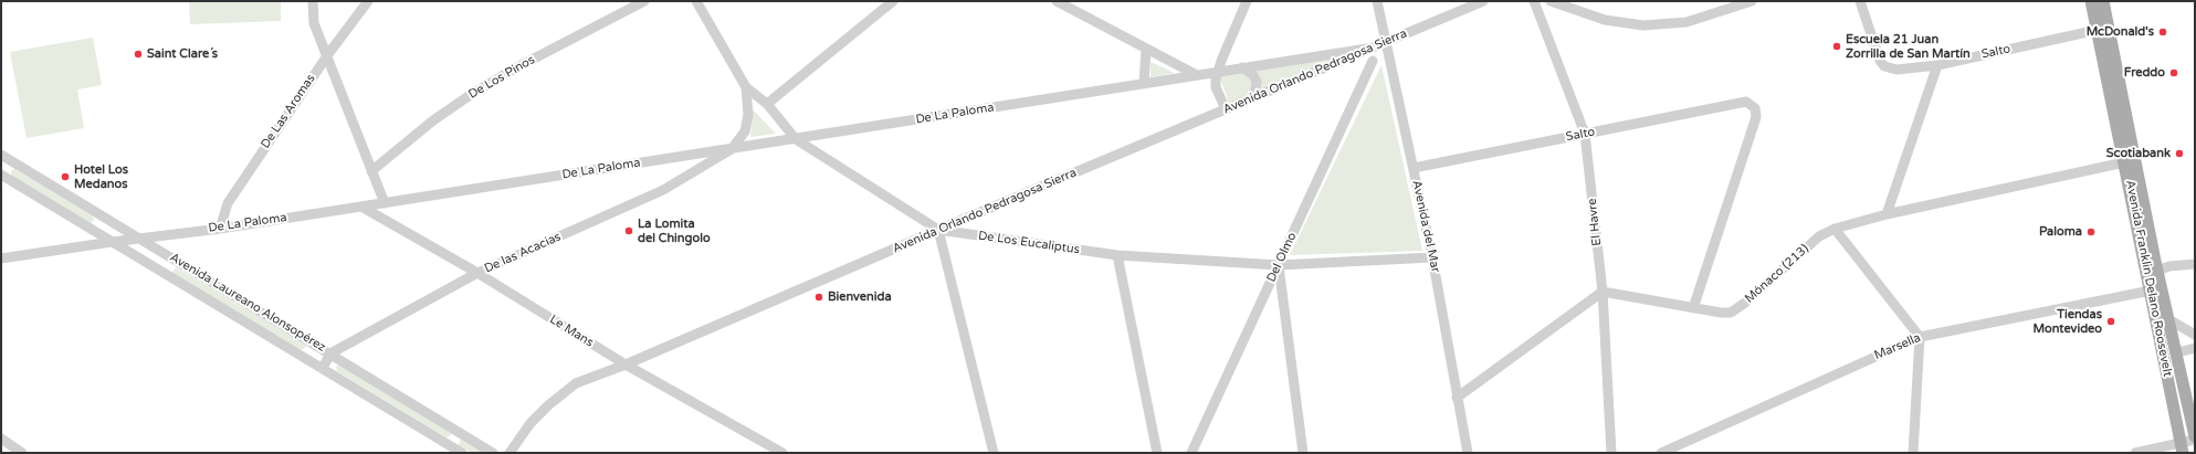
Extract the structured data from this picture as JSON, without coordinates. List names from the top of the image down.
{
  "streets": {
    "main road": ["Avenida Franklin Delano Roosevelt"],
    "street": [
      "Salto",
      "Avenida Orlando Pedragosa Sierra",
      "De Los Pinos",
      "De Las Aromas",
      "De La Paloma",
      "El Havre",
      "Avenida del Mar",
      "De Los Eucaliptus",
      "De las Acacias",
      "Del Olmo",
      "Mónaco (213)",
      "Avenida Laureano Alonsopérez",
      "Le Mans",
      "Marsella"
    ]
  },
  "crossings": [
    ["Salto", "El Havre"],
    ["Salto", "Avenida del Mar"],
    ["Salto", "Mónaco (213)"],
    ["Salto", "Avenida Franklin Delano Roosevelt"],
    ["Avenida Orlando Pedragosa Sierra", "De La Paloma"],
    ["Avenida Orlando Pedragosa Sierra", "Avenida del Mar"],
    ["Avenida Orlando Pedragosa Sierra", "De Los Eucaliptus"],
    ["Avenida Orlando Pedragosa Sierra", "Le Mans"],
    ["De Las Aromas", "De La Paloma"],
    ["De La Paloma", "De Los Eucaliptus"],
    ["De La Paloma", "De las Acacias"],
    ["De La Paloma", "Avenida Laureano Alonsopérez"],
    ["De La Paloma", "Le Mans"],
    ["El Havre", "Mónaco (213)"],
    ["Avenida del Mar", "De Los Eucaliptus"],
    ["De Los Eucaliptus", "Del Olmo"],
    ["De las Acacias", "Avenida Laureano Alonsopérez"],
    ["De las Acacias", "Le Mans"],
    ["Mónaco (213)", "Avenida Franklin Delano Roosevelt"],
    ["Avenida Franklin Delano Roosevelt", "Marsella"]
  ],
  "places": [
    "McDonald's",
    "Escuela 21 Juan Zorrilla de San Martín",
    "Saint Clare´s",
    "Freddo",
    "Scotiabank",
    "Hotel Los Medanos",
    "La Lomita del Chingolo",
    "Paloma",
    "Bienvenida",
    "Tiendas Montevideo"
  ]
}
